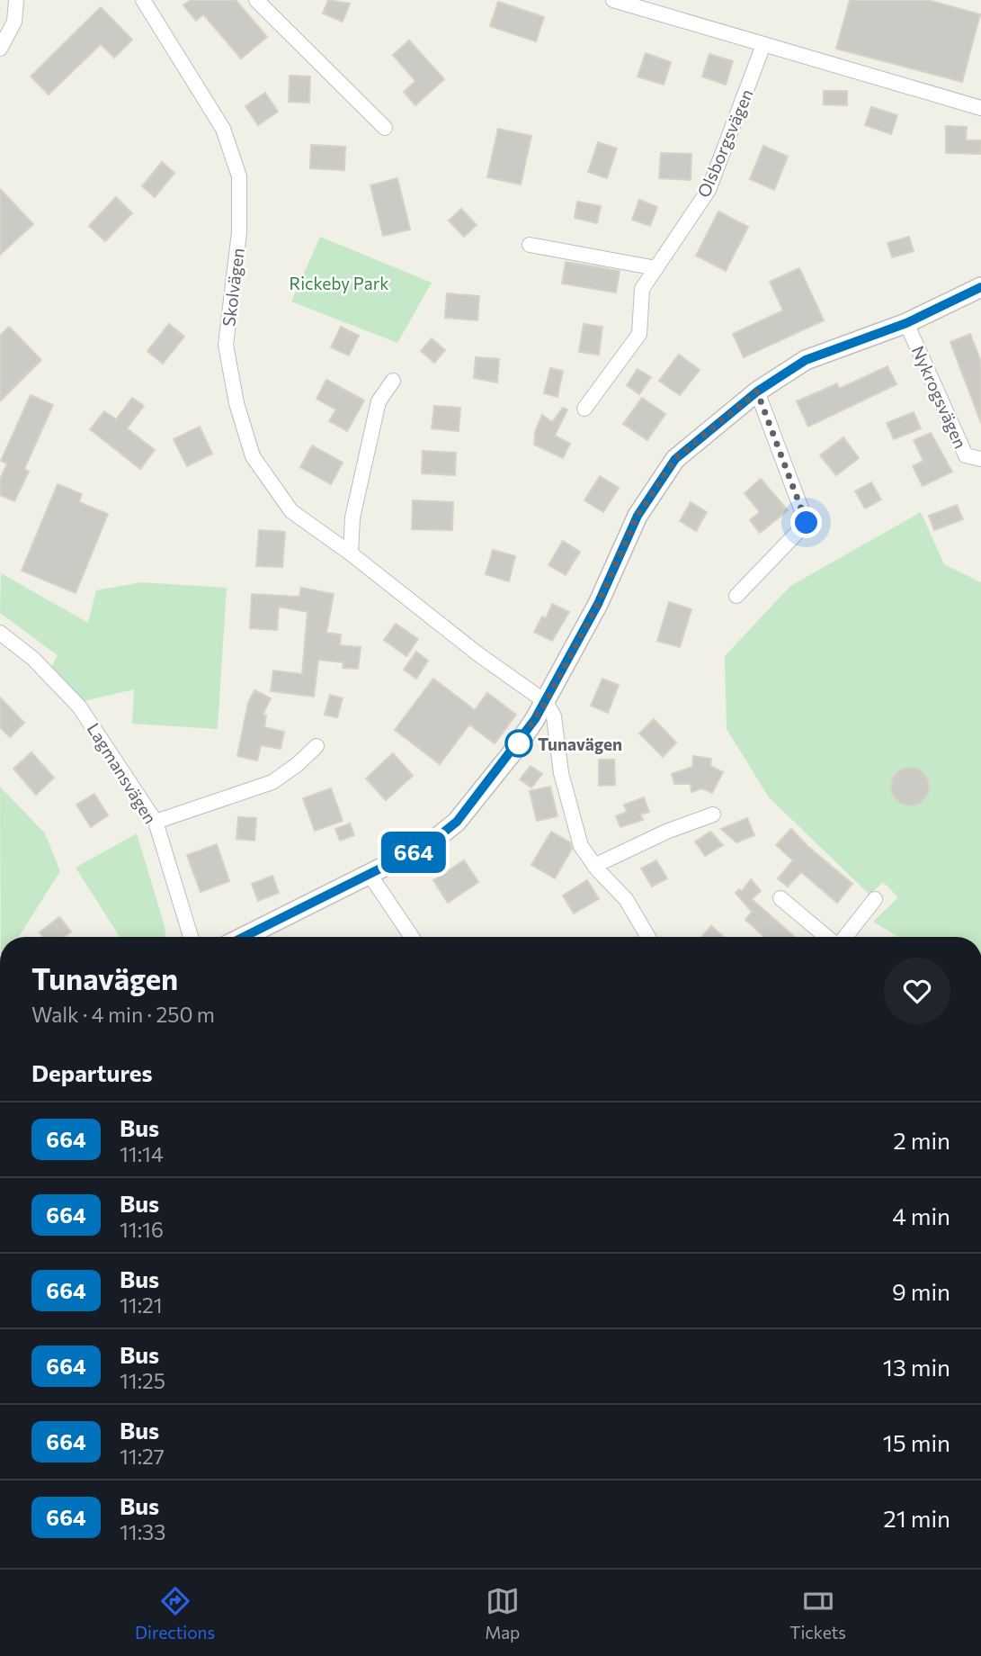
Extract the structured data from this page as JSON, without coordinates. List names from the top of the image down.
{
  "streets": {
    "street": [
      "Olsborgsvägen",
      "Skolvägen",
      "Nykrogsvägen",
      "Lagmansvägen"
    ]
  },
  "parks": ["Rickeby Park"],
  "places": ["Tunavägen"],
  "lines": ["bus line 664"],
  "page": {
    "on_map": "664",
    "heading": [
      ["Tunavägen", "Walk · 4 min · 250 m"],
      "Departures"
    ],
    "list": [
      {
        "mark": "664",
        "name": "Bus",
        "note": "11:14",
        "value": "2 min"
      },
      {
        "mark": "664",
        "name": "Bus",
        "note": "11:16",
        "value": "4 min"
      },
      {
        "mark": "664",
        "name": "Bus",
        "note": "11:21",
        "value": "9 min"
      },
      {
        "mark": "664",
        "name": "Bus",
        "note": "11:25",
        "value": "13 min"
      },
      {
        "mark": "664",
        "name": "Bus",
        "note": "11:27",
        "value": "15 min"
      },
      {
        "mark": "664",
        "name": "Bus",
        "note": "11:33",
        "value": "21 min"
      }
    ],
    "tabs": ["Directions", "Map", "Tickets"]
  }
}
